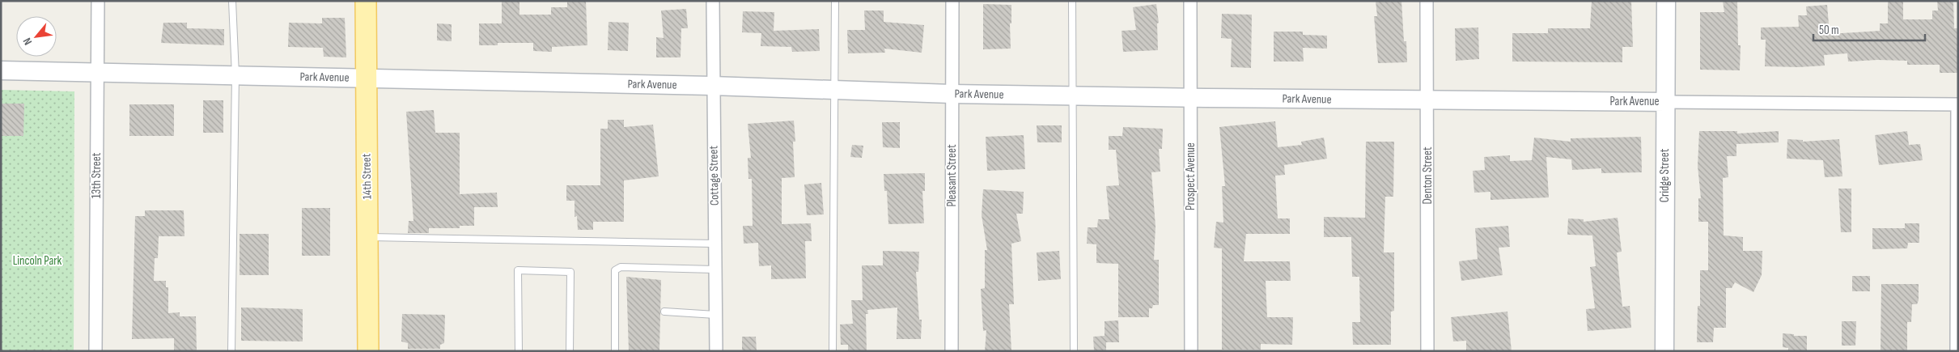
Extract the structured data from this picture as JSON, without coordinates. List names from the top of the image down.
{
  "streets": {
    "main road": ["14th Street"],
    "street": [
      "Park Avenue",
      "13th Street",
      "Cottage Street",
      "Pleasant Street",
      "Denton Street",
      "Cridge Street",
      "Prospect Avenue"
    ]
  },
  "crossings": [
    ["Park Avenue", "13th Street"],
    ["Park Avenue", "Cottage Street"],
    ["Park Avenue", "Pleasant Street"],
    ["Park Avenue", "Denton Street"],
    ["Park Avenue", "Cridge Street"],
    ["Park Avenue", "14th Street"],
    ["Park Avenue", "Prospect Avenue"]
  ],
  "parks": ["Lincoln Park"],
  "scale_bar": "50 m",
  "north": "bottom left"
}
